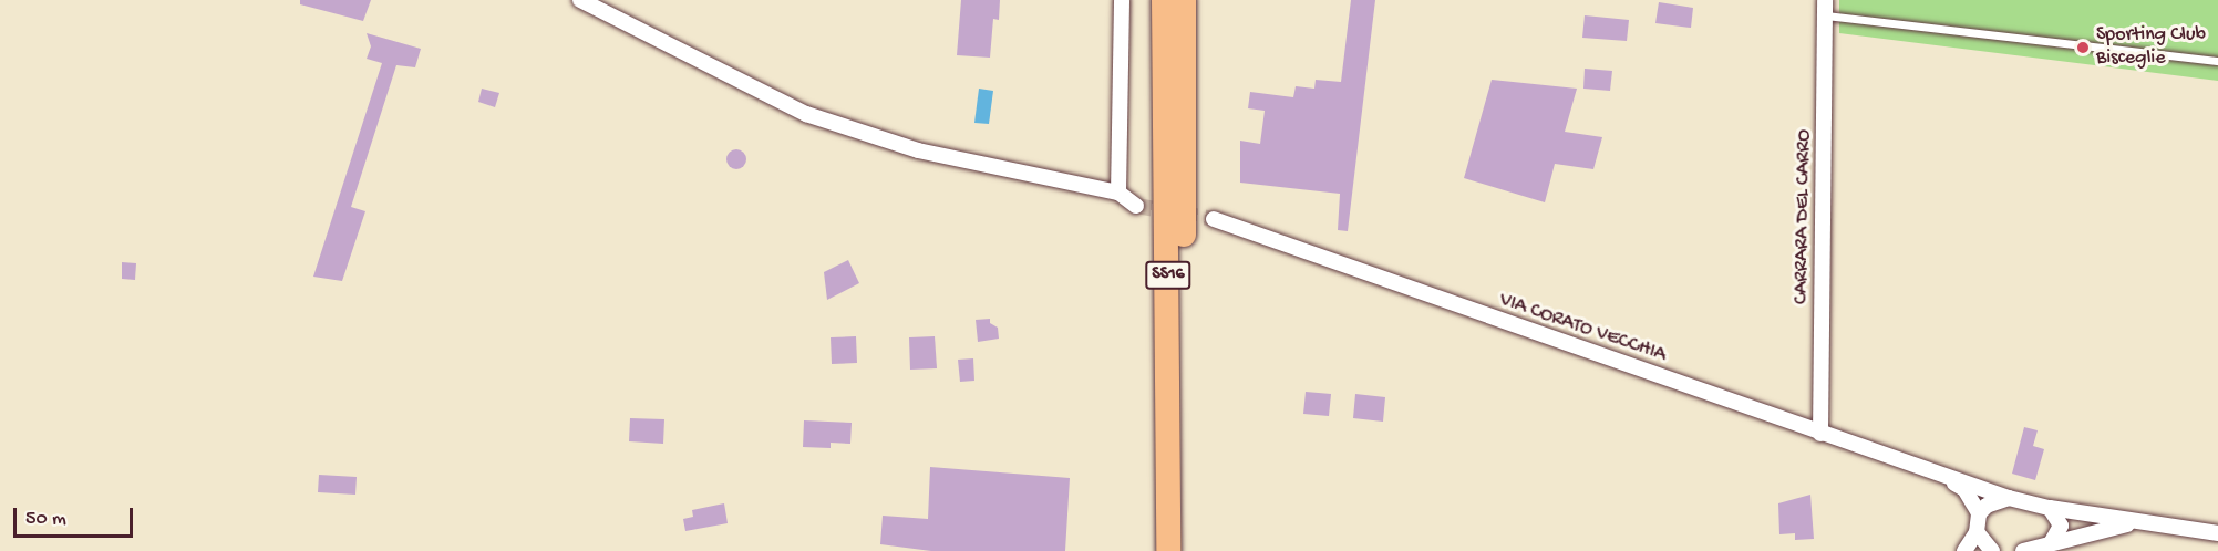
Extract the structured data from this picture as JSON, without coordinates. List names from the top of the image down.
{
  "streets": {
    "highway": ["SS16"],
    "street": ["CARRARA DEL CARRO", "VIA CORATO VECCHIA"]
  },
  "crossings": [
    ["CARRARA DEL CARRO", "VIA CORATO VECCHIA"]
  ],
  "places": ["Sporting Club Bisceglie"],
  "scale_bar": "50 m"
}
